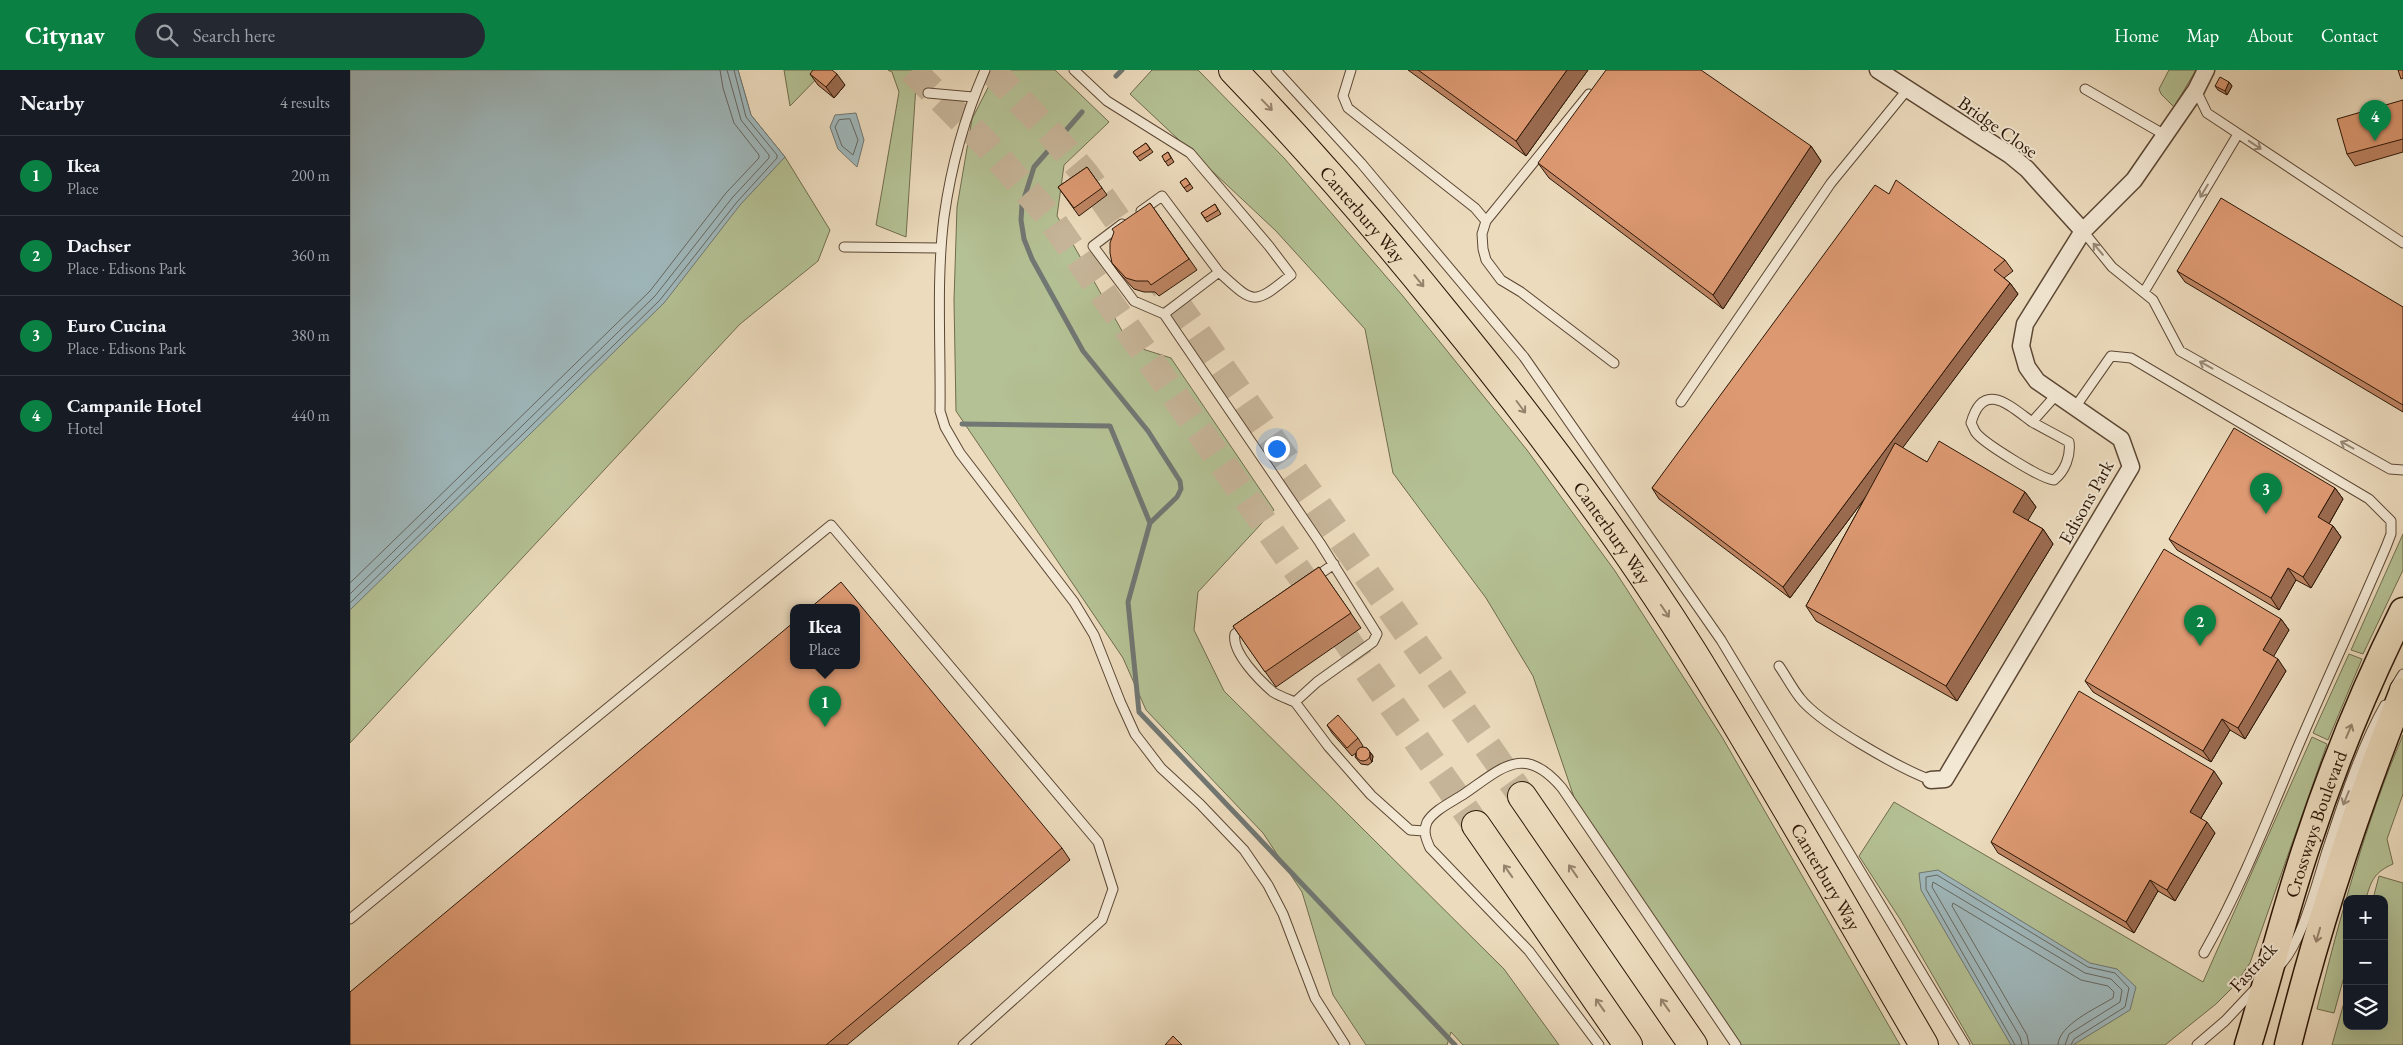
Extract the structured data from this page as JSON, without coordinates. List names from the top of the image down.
{
  "streets": {
    "highway": ["Canterbury Way"],
    "main road": ["Crossways Boulevard"],
    "street": ["Bridge Close", "Edisons Park"],
    "lane": ["Fastrack"]
  },
  "crossings": [
    ["Bridge Close", "Edisons Park"],
    ["Crossways Boulevard", "Fastrack"]
  ],
  "one_way": ["Canterbury Way", "Fastrack"],
  "page": {
    "header": "Citynav",
    "search": "Search here",
    "nav": [
      "Home",
      "Map",
      "About",
      "Contact"
    ],
    "heading": ["Nearby", "4 results"],
    "pins": [
      "4",
      "3",
      "2",
      "1"
    ],
    "list": [
      {
        "mark": "1",
        "name": "Ikea",
        "note": "Place",
        "value": "200 m"
      },
      {
        "mark": "2",
        "name": "Dachser",
        "note": "Place · Edisons Park",
        "value": "360 m"
      },
      {
        "mark": "3",
        "name": "Euro Cucina",
        "note": "Place · Edisons Park",
        "value": "380 m"
      },
      {
        "mark": "4",
        "name": "Campanile Hotel",
        "note": "Hotel",
        "value": "440 m"
      }
    ],
    "popup": ["Ikea", "Place"],
    "map_buttons": ["+", "−"]
  }
}
